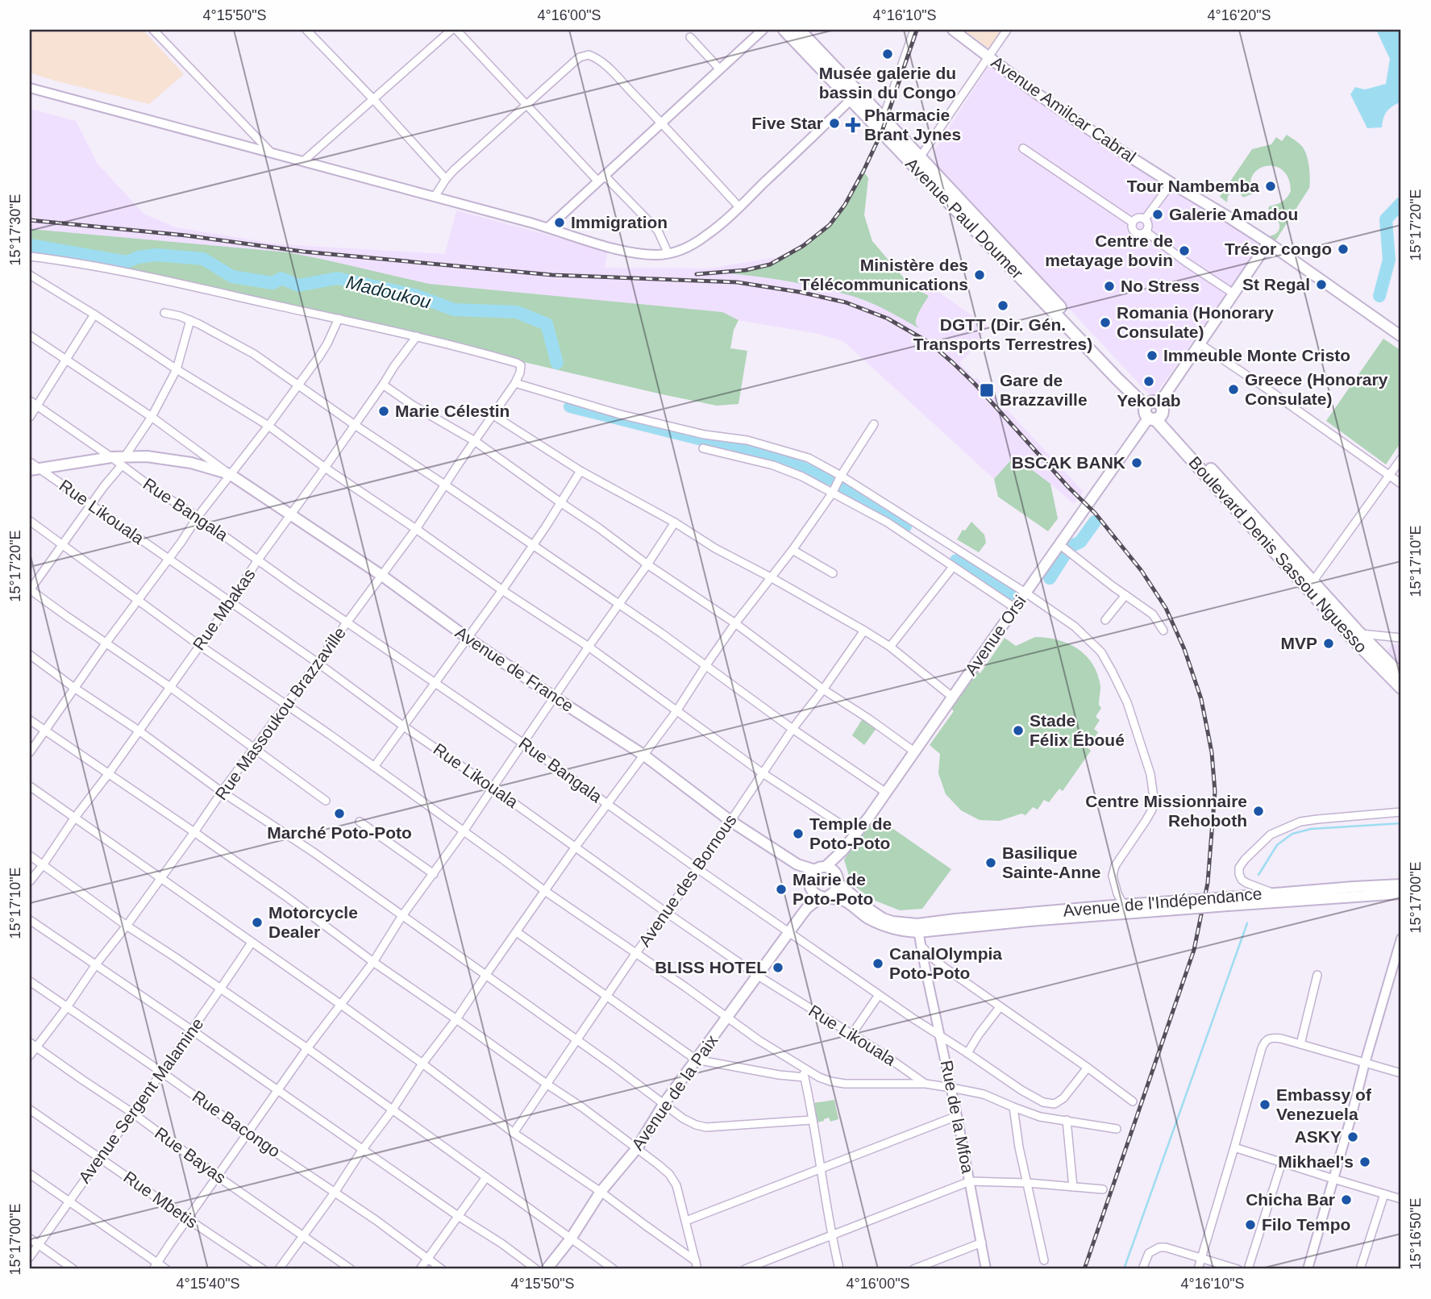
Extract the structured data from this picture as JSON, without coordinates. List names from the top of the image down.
{
  "streets": {
    "main road": [
      "Avenue Amilcar Cabral",
      "Avenue Paul Doumer",
      "Boulevard Denis Sassou Nguesso",
      "Avenue Orsi",
      "Avenue de France",
      "Avenue de l'Indépendance",
      "Avenue de la Paix"
    ],
    "street": [
      "Rue Bangala",
      "Rue Likouala",
      "Rue Mbakas",
      "Rue Massoukou Brazzaville",
      "Avenue des Bornous",
      "Avenue Sergent Malamine",
      "Rue de la Mfoa",
      "Rue Bacongo",
      "Rue Bayas",
      "Rue Mbetis"
    ]
  },
  "crossings": [
    ["Avenue Amilcar Cabral", "Avenue Orsi"],
    ["Avenue Paul Doumer", "Boulevard Denis Sassou Nguesso"],
    ["Avenue Paul Doumer", "Avenue Orsi"],
    ["Rue Bangala", "Rue Mbakas"],
    ["Rue Bangala", "Avenue de France"],
    ["Rue Bangala", "Rue Massoukou Brazzaville"],
    ["Rue Bangala", "Avenue des Bornous"],
    ["Rue Bangala", "Avenue de la Paix"],
    ["Rue Bangala", "Rue de la Mfoa"],
    ["Rue Likouala", "Rue Mbakas"],
    ["Rue Likouala", "Avenue de France"],
    ["Rue Likouala", "Rue Massoukou Brazzaville"],
    ["Rue Likouala", "Avenue des Bornous"],
    ["Rue Likouala", "Avenue de la Paix"],
    ["Boulevard Denis Sassou Nguesso", "Avenue Orsi"],
    ["Rue Mbakas", "Avenue de France"],
    ["Rue Mbakas", "Rue Massoukou Brazzaville"],
    ["Avenue Orsi", "Avenue de l'Indépendance"],
    ["Avenue de France", "Rue Massoukou Brazzaville"],
    ["Avenue de France", "Avenue des Bornous"],
    ["Rue Massoukou Brazzaville", "Rue Bacongo"],
    ["Rue Massoukou Brazzaville", "Rue Bayas"],
    ["Avenue de l'Indépendance", "Rue de la Mfoa"],
    ["Avenue Sergent Malamine", "Rue Bacongo"],
    ["Avenue Sergent Malamine", "Rue Bayas"],
    ["Avenue Sergent Malamine", "Rue Mbetis"]
  ],
  "water": ["Madoukou"],
  "places": {
    "other": [
      "Musée galerie du bassin du Congo",
      "Five Star",
      "Tour Nambemba",
      "Galerie Amadou",
      "Immigration",
      "Trésor congo",
      "Centre de metayage bovin",
      "Ministère des Télécommunications",
      "St Regal",
      "No Stress",
      "DGTT (Dir. Gén. Transports Terrestres)",
      "Romania (Honorary Consulate)",
      "Immeuble Monte Cristo",
      "Yekolab",
      "Greece (Honorary Consulate)",
      "Marie Célestin",
      "BSCAK BANK",
      "MVP",
      "Stade Félix Éboué",
      "Centre Missionnaire Rehoboth",
      "Marché Poto-Poto",
      "Temple de Poto-Poto",
      "Basilique Sainte-Anne",
      "Mairie de Poto-Poto",
      "Motorcycle Dealer",
      "CanalOlympia Poto-Poto",
      "BLISS HOTEL",
      "Embassy of Venezuela",
      "ASKY",
      "Mikhael's",
      "Chicha Bar",
      "Filo Tempo"
    ],
    "health": ["Pharmacie Brant Jynes"],
    "transit": ["Gare de Brazzaville"]
  },
  "coordinates": [
    "4°15'50\"S",
    "4°16'00\"S",
    "4°16'10\"S",
    "4°16'20\"S",
    "15°17'20\"E",
    "15°17'30\"E",
    "15°17'10\"E",
    "15°17'00\"E",
    "15°16'50\"E",
    "4°15'40\"S"
  ]
}
